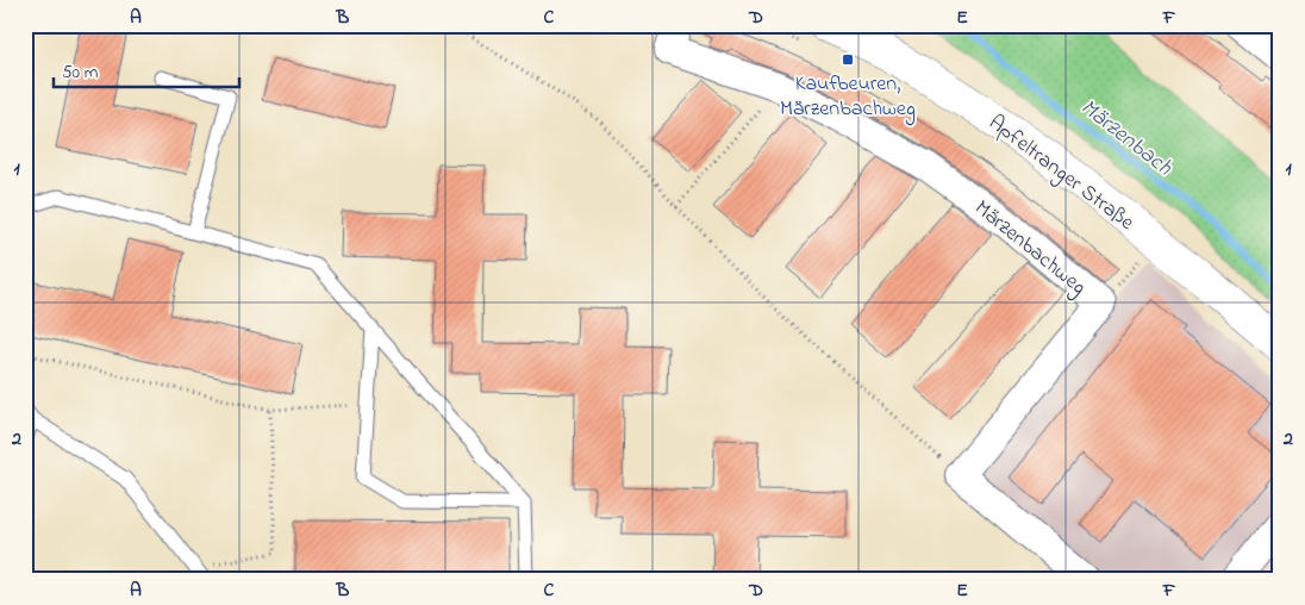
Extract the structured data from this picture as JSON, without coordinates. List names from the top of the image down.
{
  "streets": {
    "street": ["Apfeltranger Straße", "Märzenbachweg"]
  },
  "water": ["Märzenbach"],
  "places": {
    "transit": ["Kaufbeuren, Märzenbachweg"]
  },
  "scale_bar": "50 m",
  "grid": {
    "columns": [
      "A",
      "B",
      "C",
      "D",
      "E",
      "F"
    ],
    "rows": ["1", "2"]
  }
}
